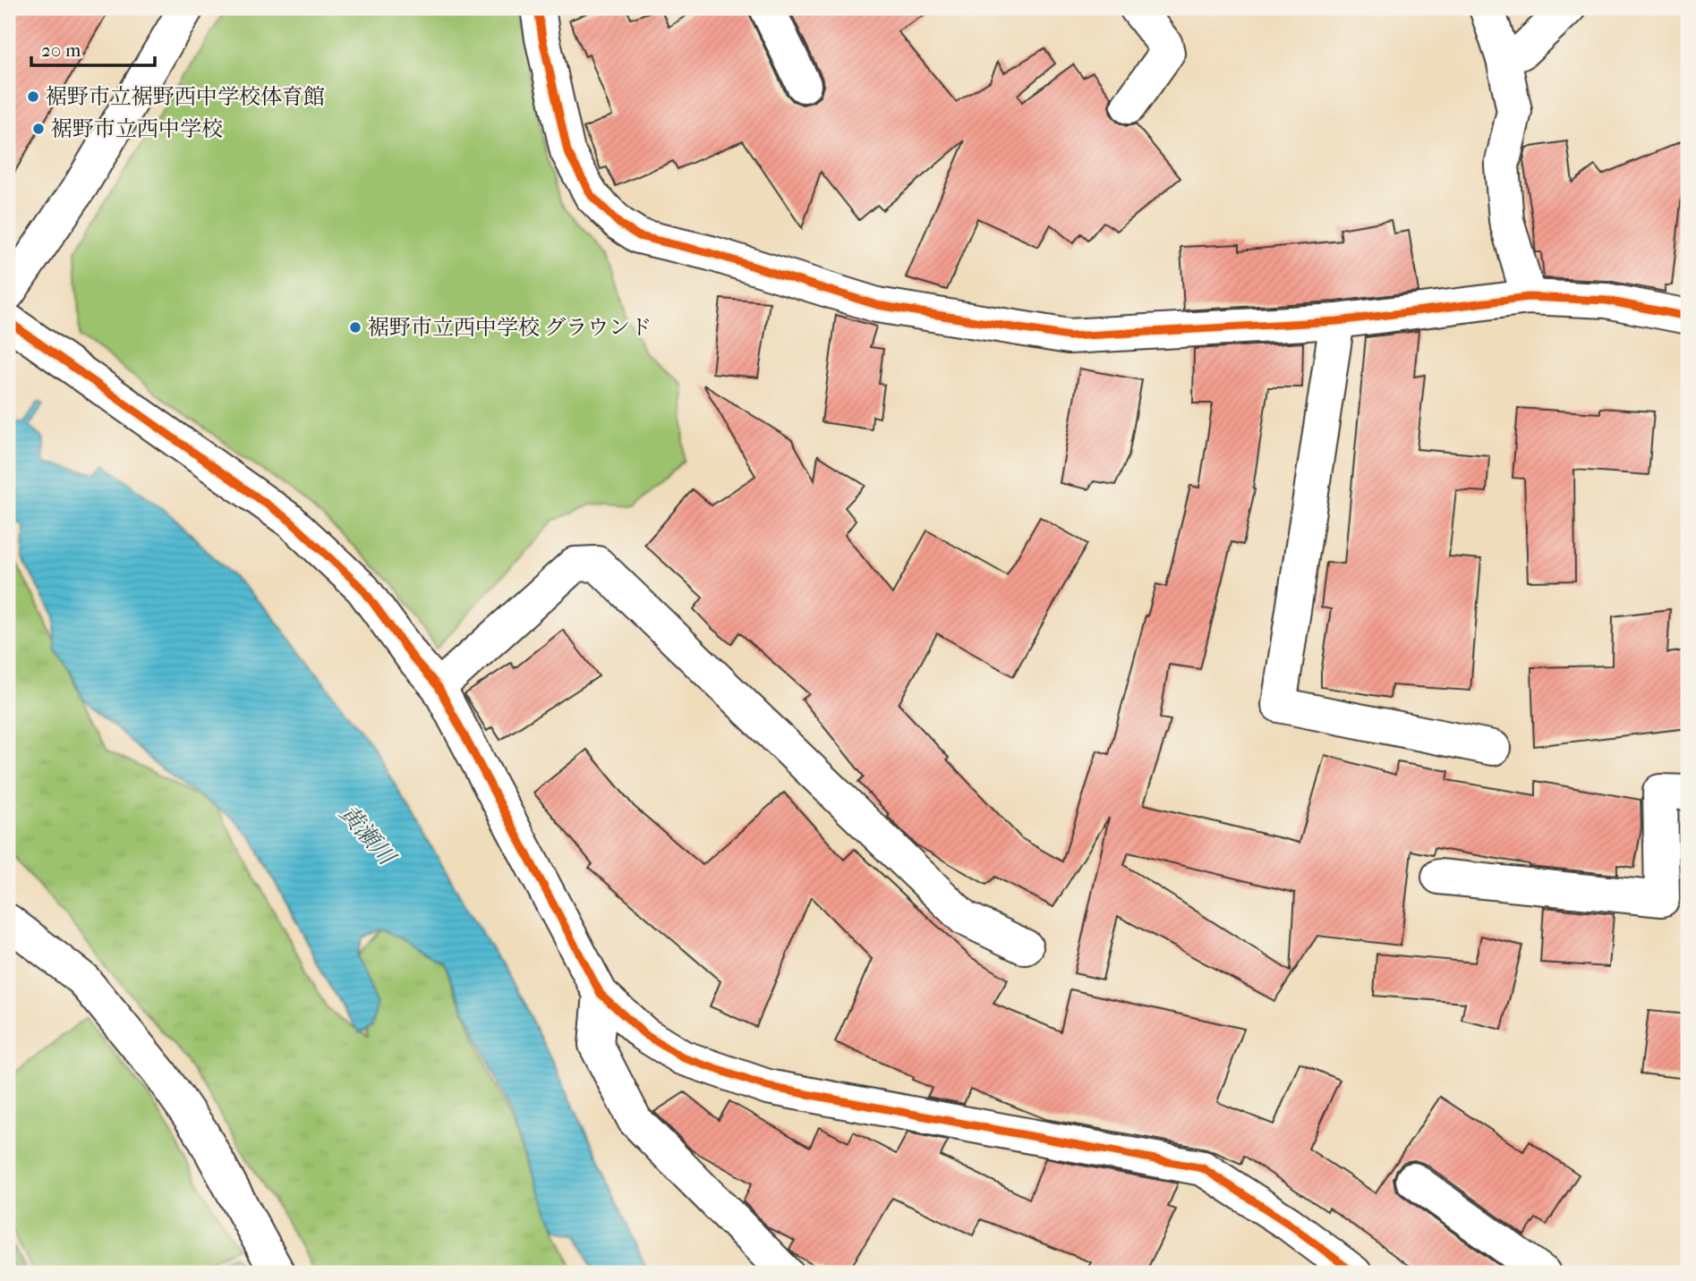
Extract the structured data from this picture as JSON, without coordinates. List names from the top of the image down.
{
  "water": ["黄瀬川"],
  "places": ["裾野市立裾野西中学校体育館", "裾野市立西中学校", "裾野市立西中学校 グラウンド"],
  "scale_bar": "20 m"
}
